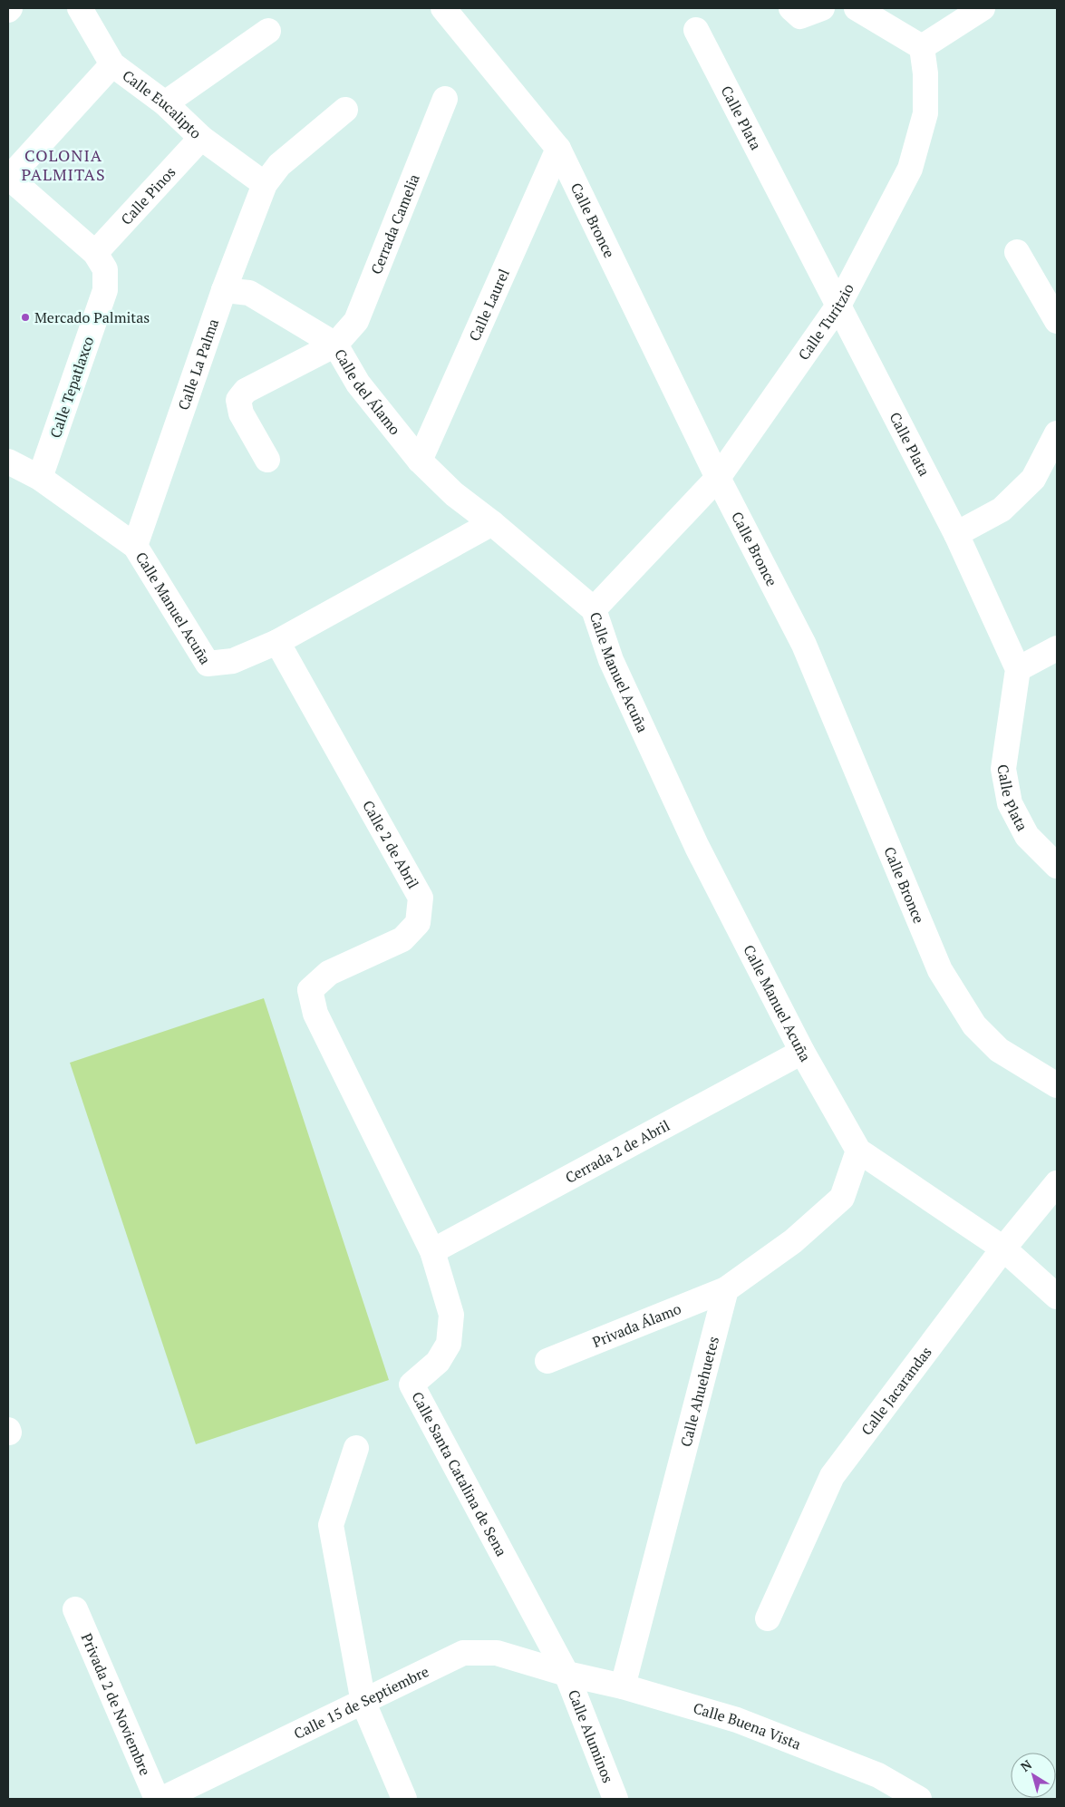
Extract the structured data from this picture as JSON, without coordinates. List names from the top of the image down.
{
  "streets": {
    "street": [
      "Calle Eucalipto",
      "Calle Plata",
      "Calle Pinos",
      "Calle Bronce",
      "Cerrada Camelia",
      "Calle Laurel",
      "Calle Turitzio",
      "Calle La Palma",
      "Calle Tepatlaxco",
      "Calle del Álamo",
      "Calle Manuel Acuña",
      "Calle 2 de Abril",
      "Cerrada 2 de Abril",
      "Privada Álamo",
      "Calle Jacarandas",
      "Calle Ahuehuetes",
      "Calle Santa Catalina de Sena",
      "Calle 15 de Septiembre",
      "Privada 2 de Noviembre",
      "Calle Buena Vista",
      "Calle Aluminos"
    ]
  },
  "crossings": [
    ["Calle Eucalipto", "Calle Pinos"],
    ["Calle Eucalipto", "Calle La Palma"],
    ["Calle Plata", "Calle Turitzio"],
    ["Calle Pinos", "Calle Tepatlaxco"],
    ["Calle Bronce", "Calle Laurel"],
    ["Calle Bronce", "Calle Turitzio"],
    ["Cerrada Camelia", "Calle del Álamo"],
    ["Calle Laurel", "Calle del Álamo"],
    ["Calle Turitzio", "Calle Manuel Acuña"],
    ["Calle La Palma", "Calle del Álamo"],
    ["Calle La Palma", "Calle Manuel Acuña"],
    ["Calle Tepatlaxco", "Calle Manuel Acuña"],
    ["Calle del Álamo", "Calle Manuel Acuña"],
    ["Calle Manuel Acuña", "Calle 2 de Abril"],
    ["Calle Manuel Acuña", "Cerrada 2 de Abril"],
    ["Calle Manuel Acuña", "Calle Jacarandas"],
    ["Calle 2 de Abril", "Cerrada 2 de Abril"],
    ["Calle 2 de Abril", "Calle Santa Catalina de Sena"],
    ["Cerrada 2 de Abril", "Calle Santa Catalina de Sena"],
    ["Privada Álamo", "Calle Ahuehuetes"],
    ["Calle Ahuehuetes", "Calle Buena Vista"],
    ["Calle Santa Catalina de Sena", "Calle 15 de Septiembre"],
    ["Calle Santa Catalina de Sena", "Calle Buena Vista"],
    ["Calle Santa Catalina de Sena", "Calle Aluminos"],
    ["Calle 15 de Septiembre", "Calle Buena Vista"],
    ["Calle 15 de Septiembre", "Calle Aluminos"],
    ["Calle Buena Vista", "Calle Aluminos"]
  ],
  "districts": ["COLONIA PALMITAS"],
  "places": ["Mercado Palmitas"],
  "north": "top left"
}
